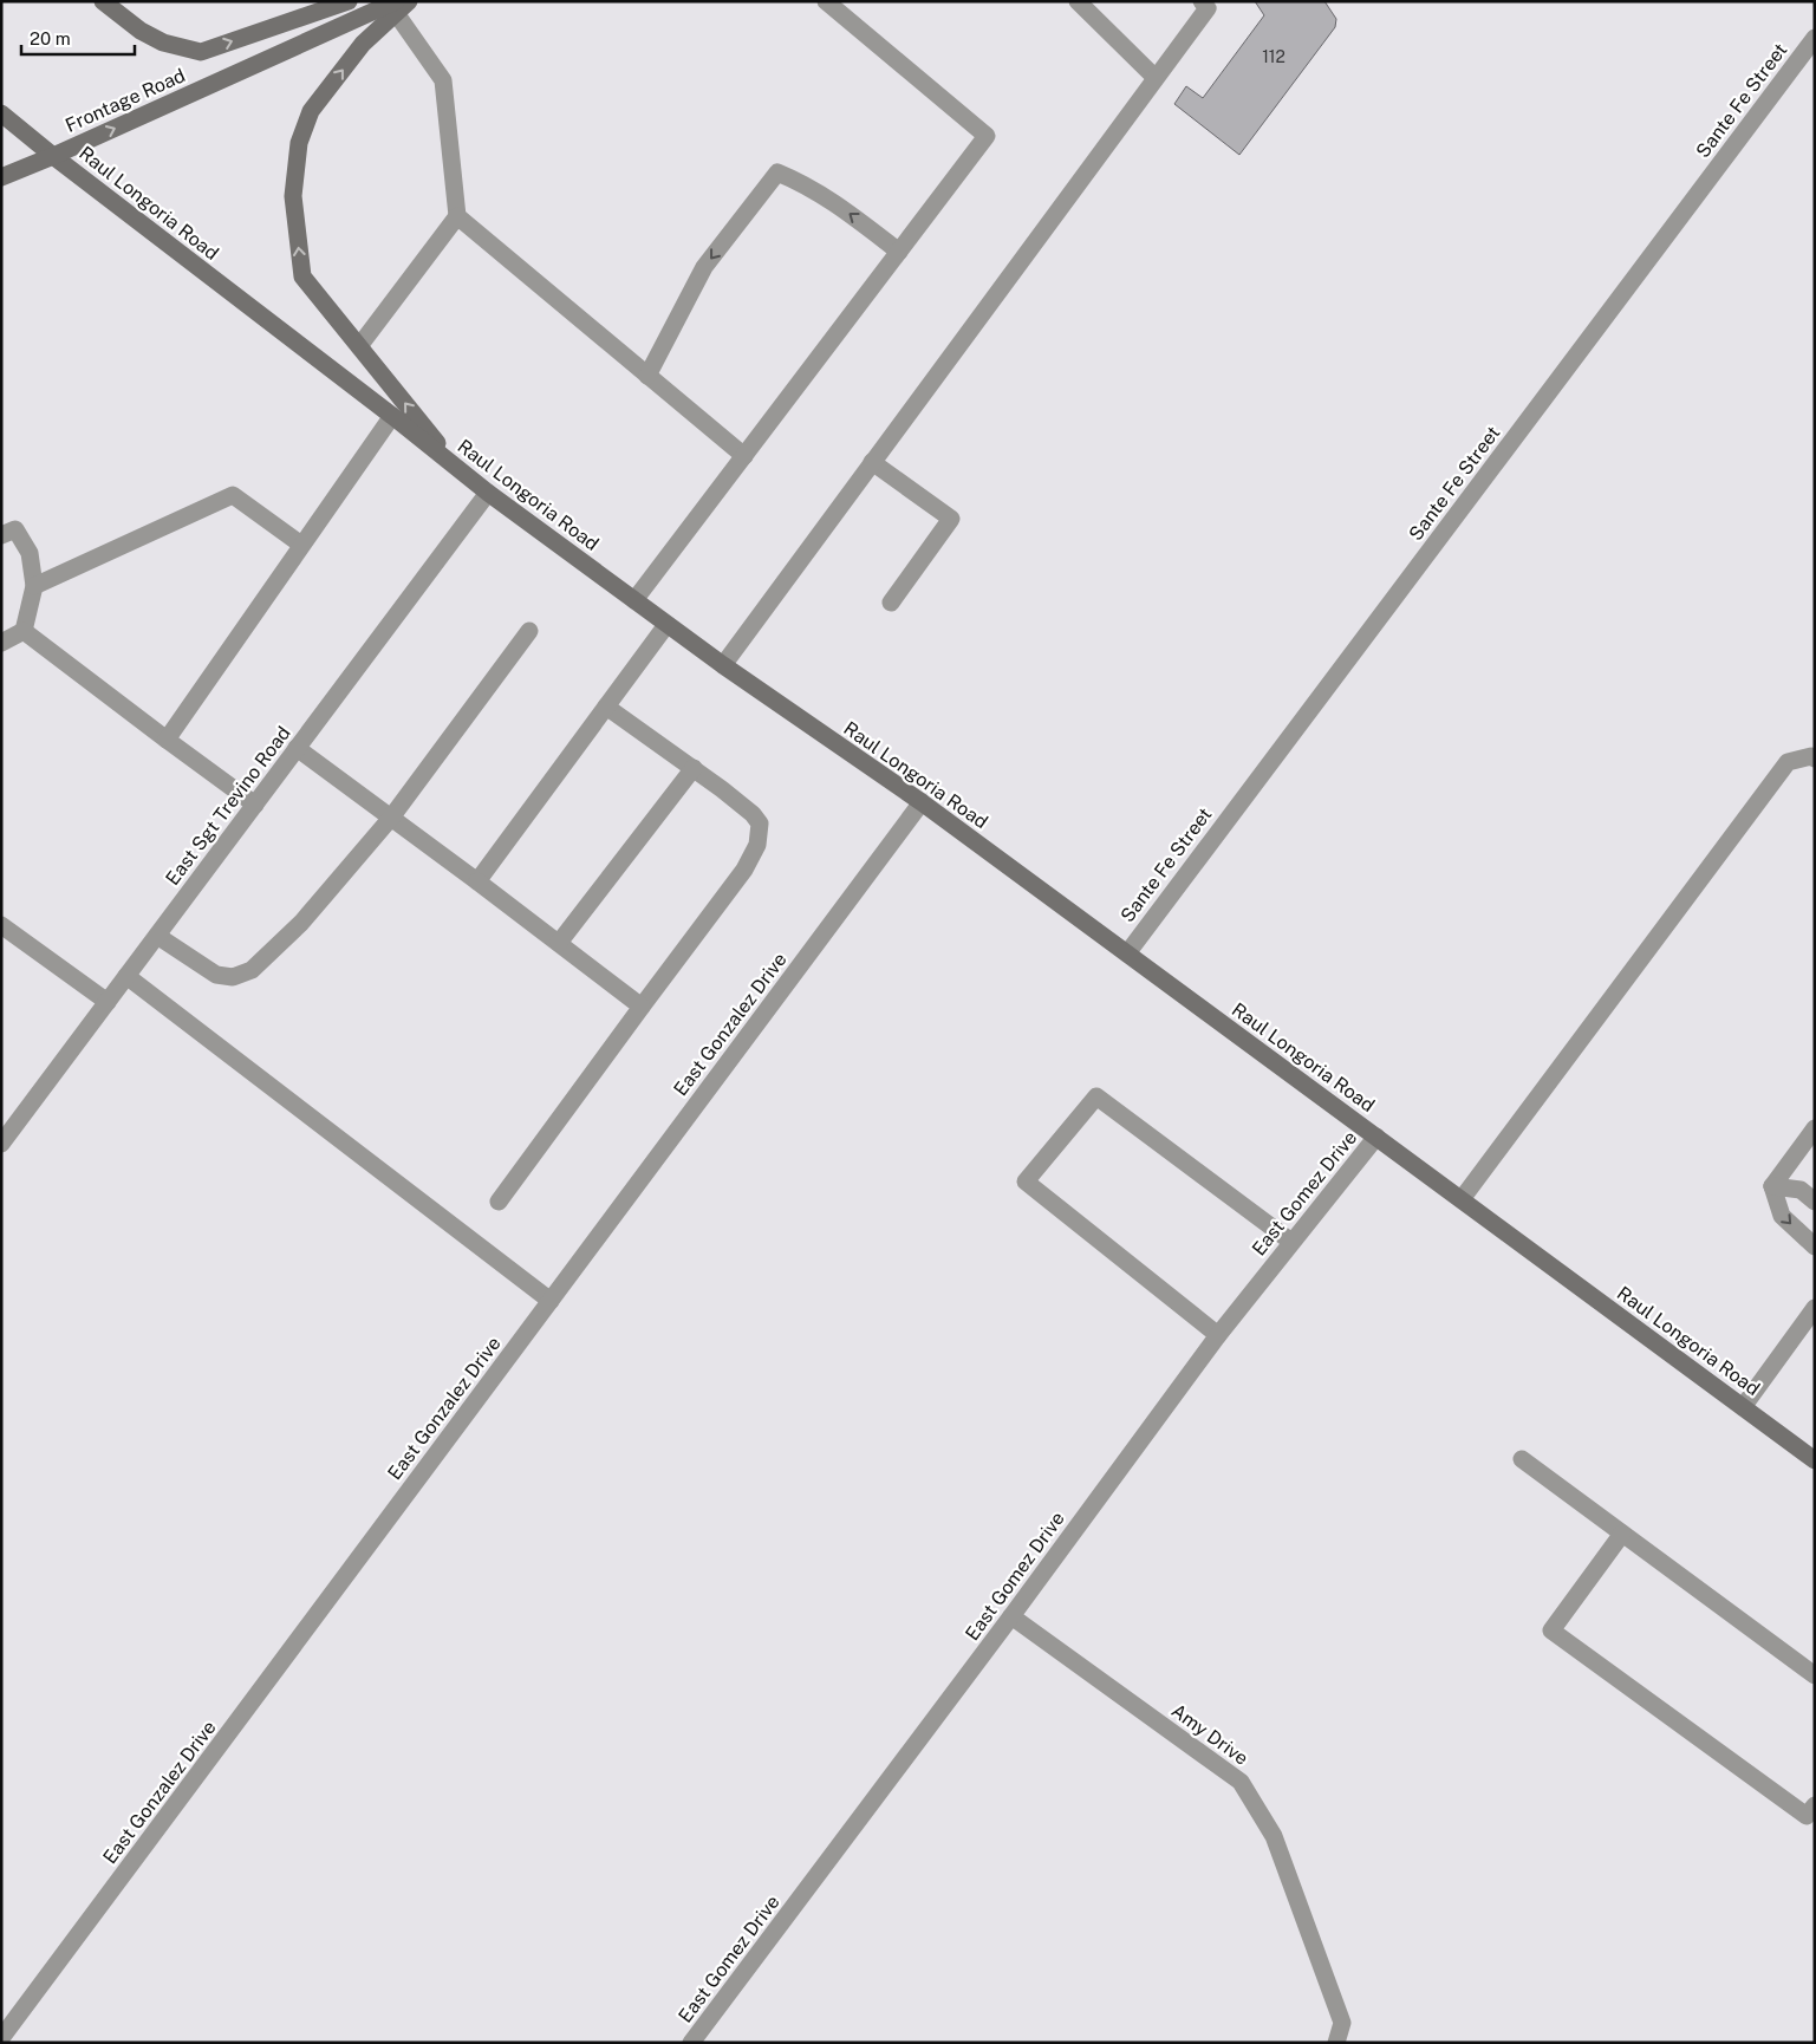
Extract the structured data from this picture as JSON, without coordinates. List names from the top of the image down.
{
  "streets": {
    "main road": ["Frontage Road", "Raul Longoria Road"],
    "street": [
      "Sante Fe Street",
      "East Sgt Trevino Road",
      "East Gonzalez Drive",
      "East Gomez Drive",
      "Amy Drive"
    ]
  },
  "crossings": [
    ["Frontage Road", "Raul Longoria Road"],
    ["Sante Fe Street", "Raul Longoria Road"],
    ["Raul Longoria Road", "East Sgt Trevino Road"],
    ["Raul Longoria Road", "East Gonzalez Drive"],
    ["Raul Longoria Road", "East Gomez Drive"],
    ["East Gomez Drive", "Amy Drive"]
  ],
  "one_way": ["Frontage Road"],
  "house_numbers": ["112"],
  "scale_bar": "20 m"
}
